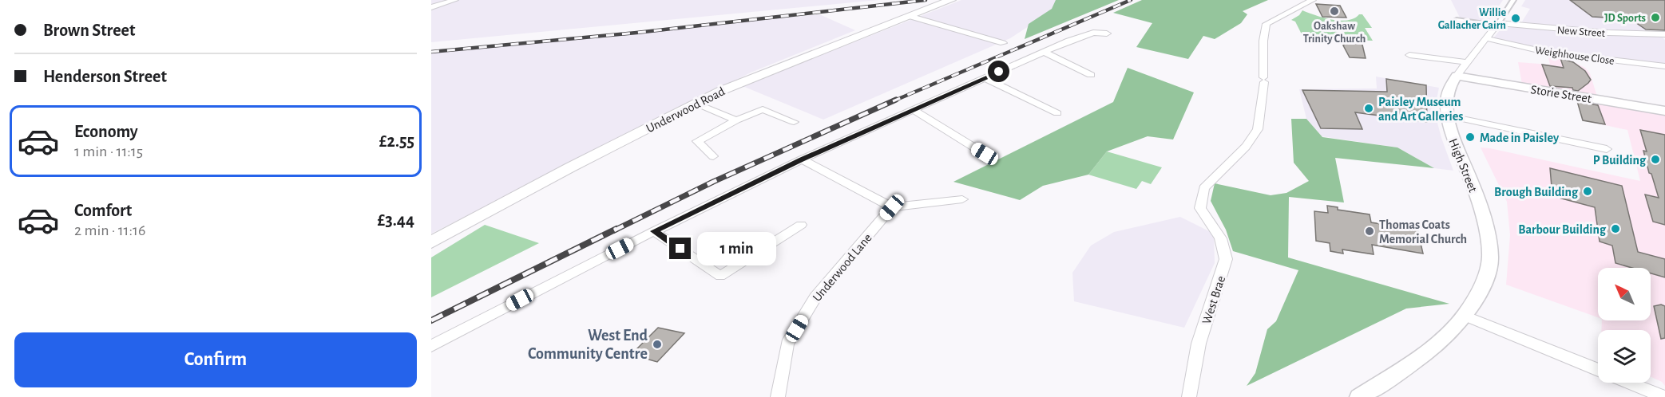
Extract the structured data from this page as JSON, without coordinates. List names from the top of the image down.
{
  "streets": {
    "main road": ["Underwood Road"],
    "street": [
      "New Street",
      "Weighhouse Close",
      "Storie Street",
      "High Street",
      "Underwood Lane",
      "West Brae"
    ]
  },
  "crossings": [
    ["New Street", "High Street"],
    ["Weighhouse Close", "High Street"],
    ["Storie Street", "High Street"]
  ],
  "places": [
    "Oakshaw Trinity Church",
    "JD Sports",
    "Willie Gallacher Cairn",
    "Paisley Museum and Art Galleries",
    "Made in Paisley",
    "P Building",
    "Brough Building",
    "Barbour Building",
    "Thomas Coats Memorial Church",
    "West End Community Centre"
  ],
  "north": "top left",
  "page": {
    "banner": ["Brown Street", "Henderson Street"],
    "list": [
      {
        "name": "Economy",
        "note": "1 min · 11:15",
        "value": "£2.55"
      },
      {
        "name": "Comfort",
        "note": "2 min · 11:16",
        "value": "£3.44"
      }
    ],
    "bubble": "1 min",
    "buttons": "Confirm"
  }
}
